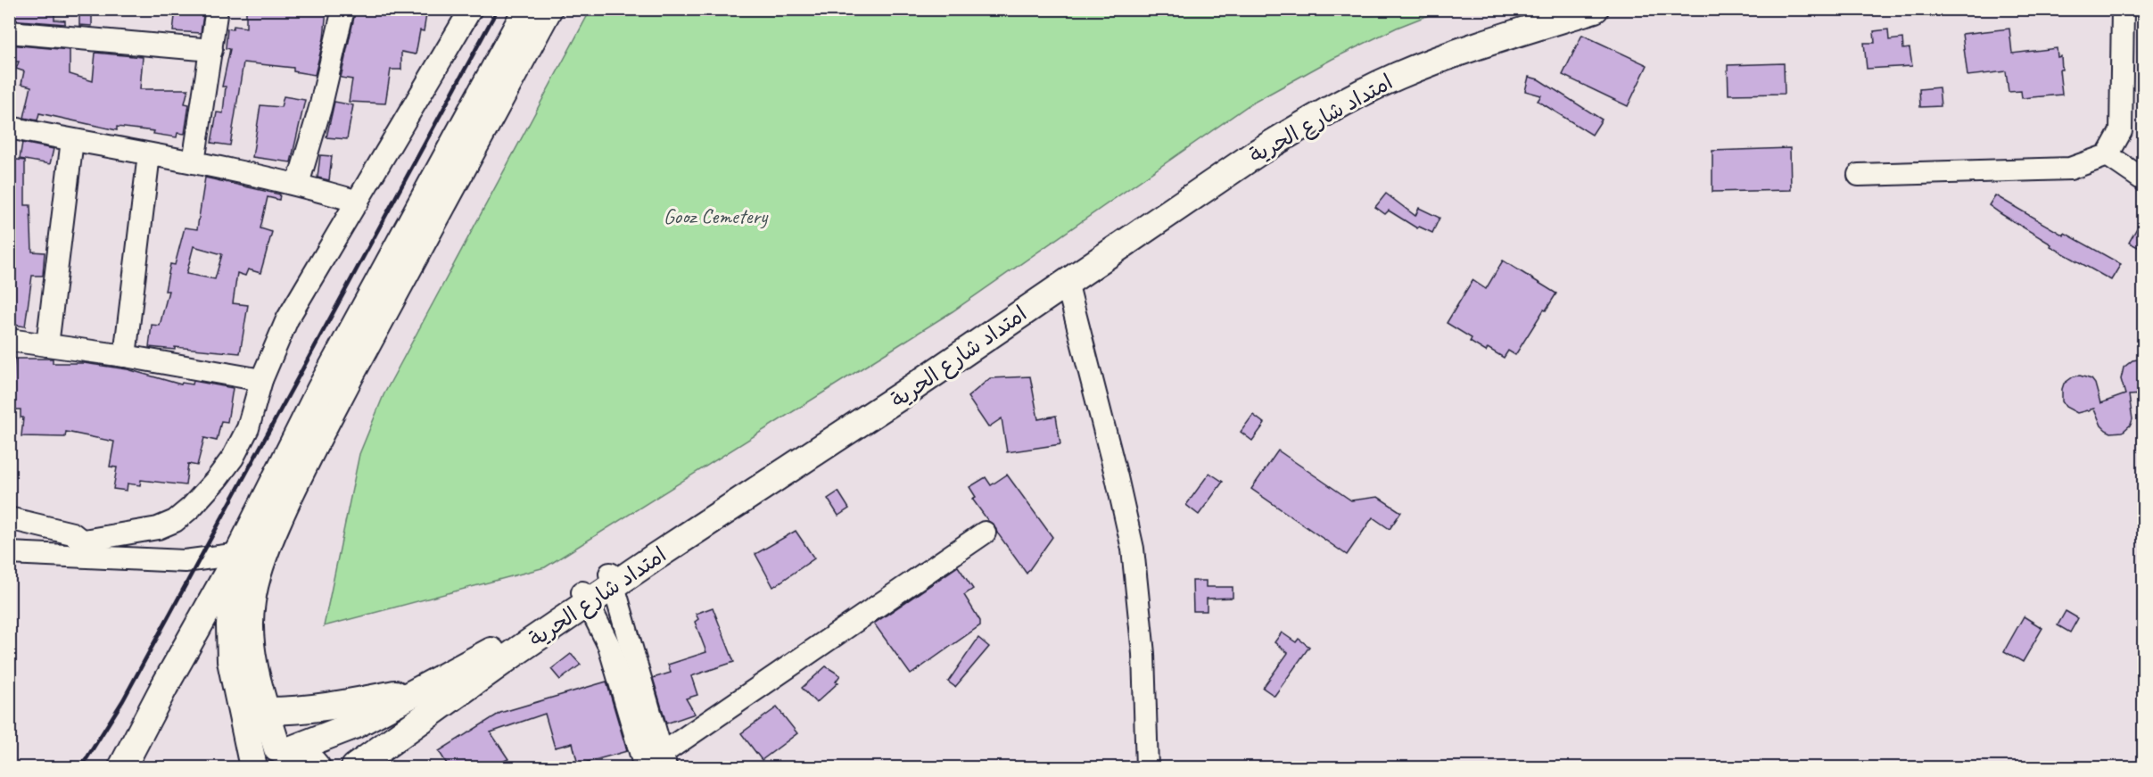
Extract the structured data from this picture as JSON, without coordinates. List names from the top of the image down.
{
  "streets": {
    "main road": ["امتداد شارع الحرية"]
  },
  "parks": ["Gooz Cemetery"]
}
